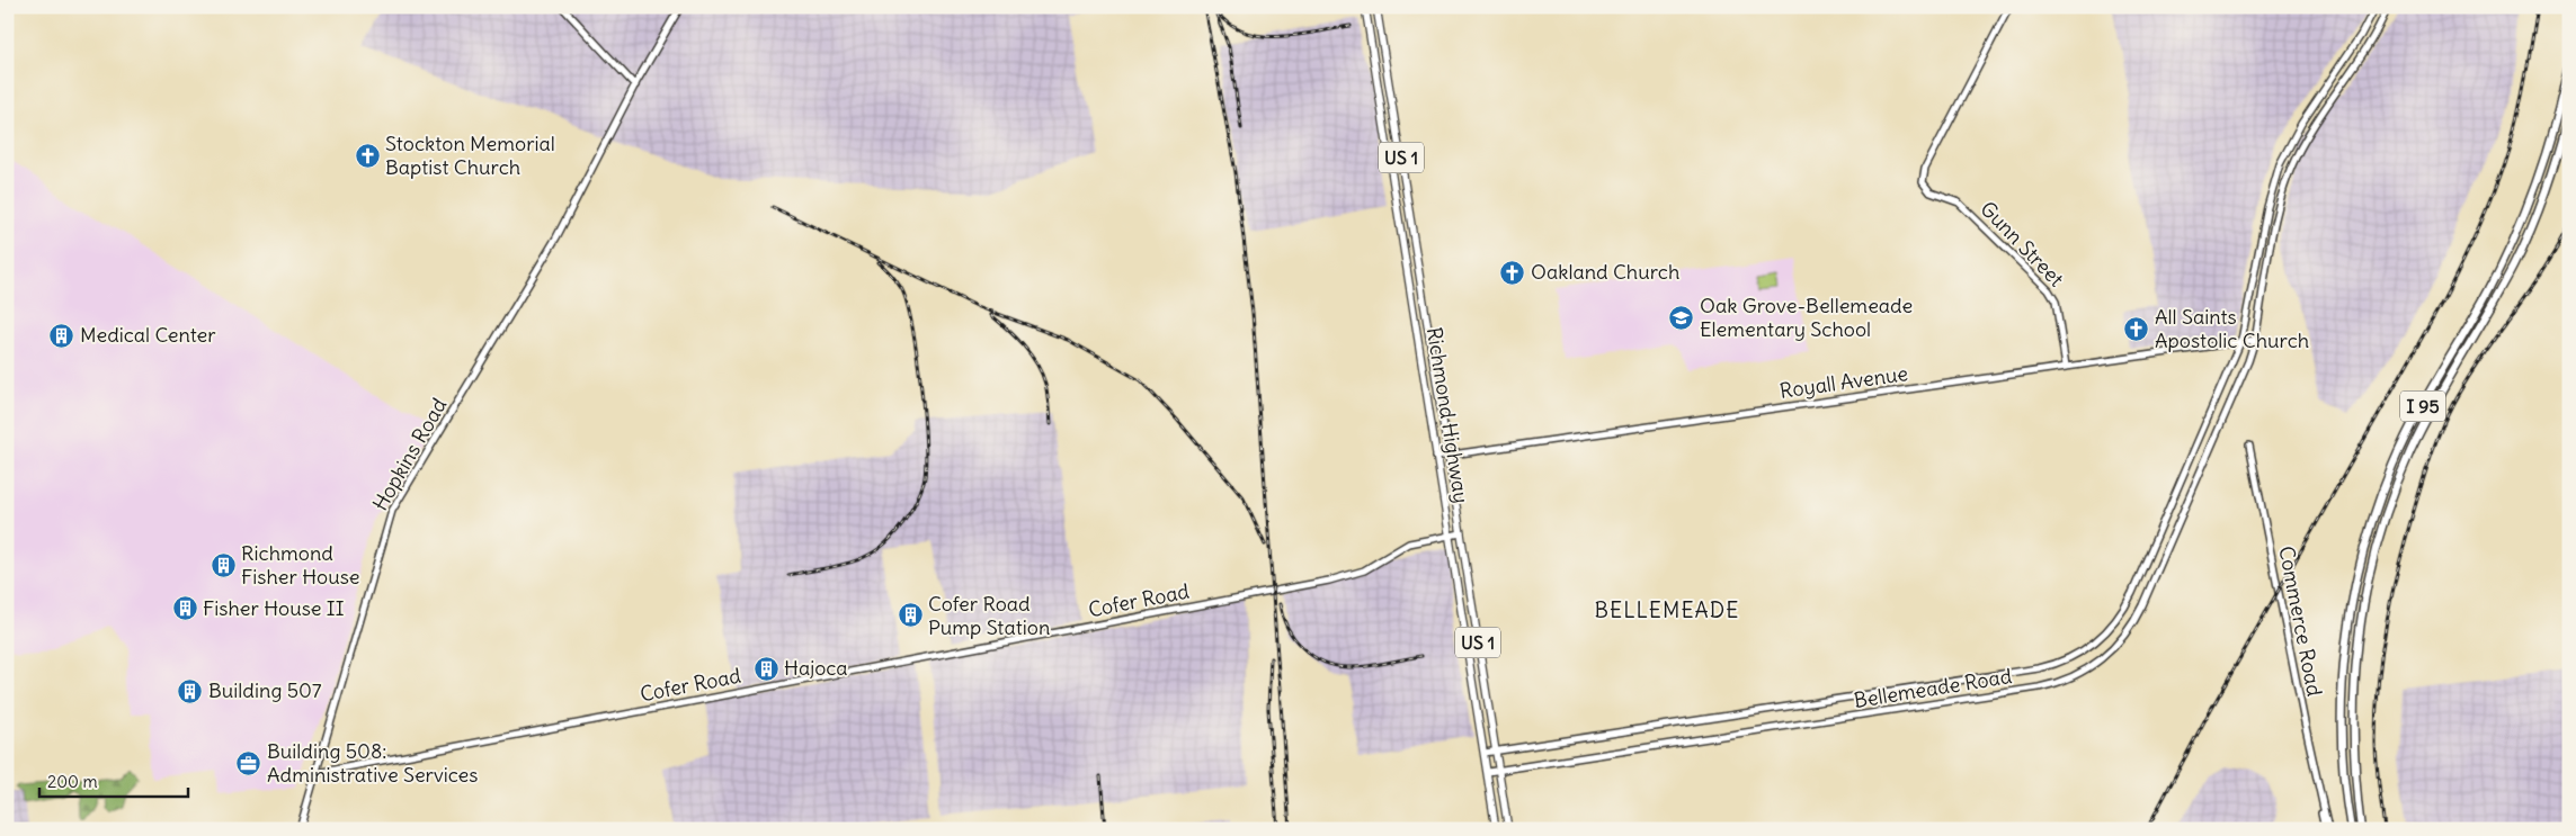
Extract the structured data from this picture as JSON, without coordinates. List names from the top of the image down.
{
  "streets": {
    "highway": ["I 95"],
    "main road": [
      "US 1",
      "Gunn Street",
      "Royall Avenue",
      "Richmond Highway",
      "Hopkins Road",
      "Cofer Road",
      "Commerce Road",
      "Bellemeade Road"
    ]
  },
  "crossings": [
    ["Gunn Street", "Royall Avenue"],
    ["Royall Avenue", "Richmond Highway"],
    ["Royall Avenue", "Bellemeade Road"],
    ["Richmond Highway", "Cofer Road"],
    ["Richmond Highway", "Bellemeade Road"],
    ["Hopkins Road", "Cofer Road"]
  ],
  "districts": ["BELLEMEADE"],
  "places": {
    "church": ["Stockton Memorial Baptist Church", "Oakland Church", "All Saints Apostolic Church"],
    "school or university": ["Oak Grove-Bellemeade Elementary School"],
    "building": [
      "Medical Center",
      "Richmond Fisher House",
      "Fisher House II",
      "Cofer Road Pump Station",
      "Hajoca",
      "Building 507"
    ],
    "office": ["Building 508: Administrative Services"]
  },
  "scale_bar": "200 m"
}
